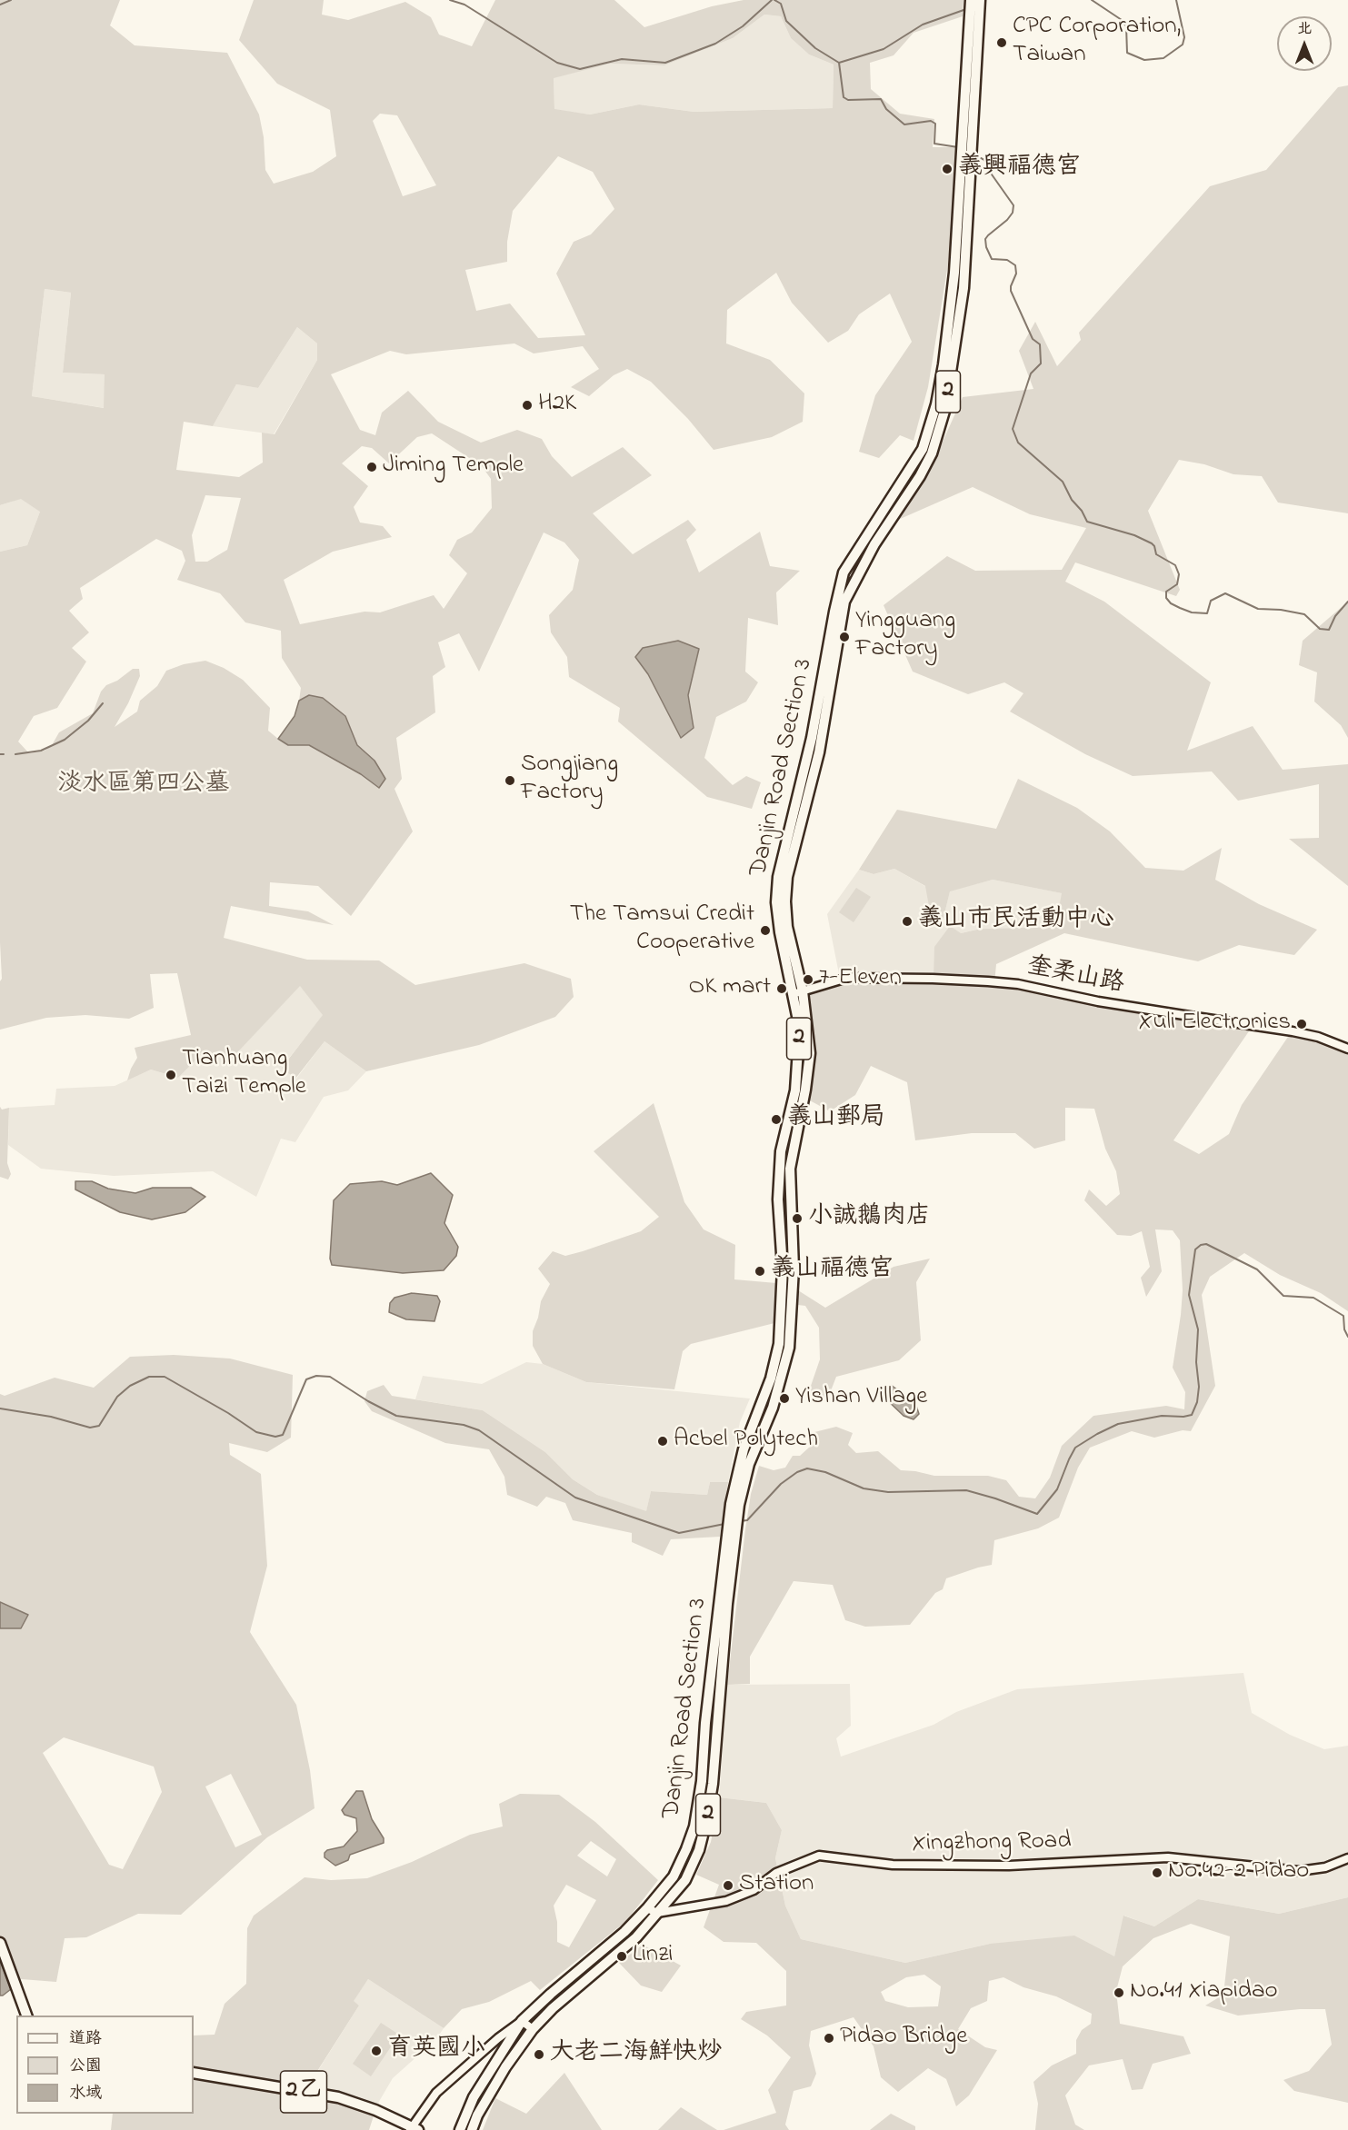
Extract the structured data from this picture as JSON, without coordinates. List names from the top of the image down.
{
  "streets": {
    "main road": ["2", "Danjin Road Section 3", "2乙"],
    "street": ["奎柔山路", "Xingzhong Road"]
  },
  "crossings": [
    ["2", "Danjin Road Section 3"],
    ["Danjin Road Section 3", "奎柔山路"],
    ["Danjin Road Section 3", "Xingzhong Road"]
  ],
  "parks": ["淡水區第四公墓"],
  "places": [
    "CPC Corporation, Taiwan",
    "義興福德宮",
    "H2K",
    "Jiming Temple",
    "Yingguang Factory",
    "Songjiang Factory",
    "義山市民活動中心",
    "The Tamsui Credit Cooperative",
    "7-Eleven",
    "OK mart",
    "Xuli Electronics",
    "Tianhuang Taizi Temple",
    "義山郵局",
    "小誠鵝肉店",
    "義山福德宮",
    "Yishan Village",
    "Acbel Polytech",
    "No.42-2 Pidao",
    "Station",
    "Linzi",
    "No.41 Xiapidao",
    "Pidao Bridge",
    "育英國小",
    "大老二海鮮快炒"
  ],
  "legend": ["道路", "公園", "水域"],
  "north": "top"
}
